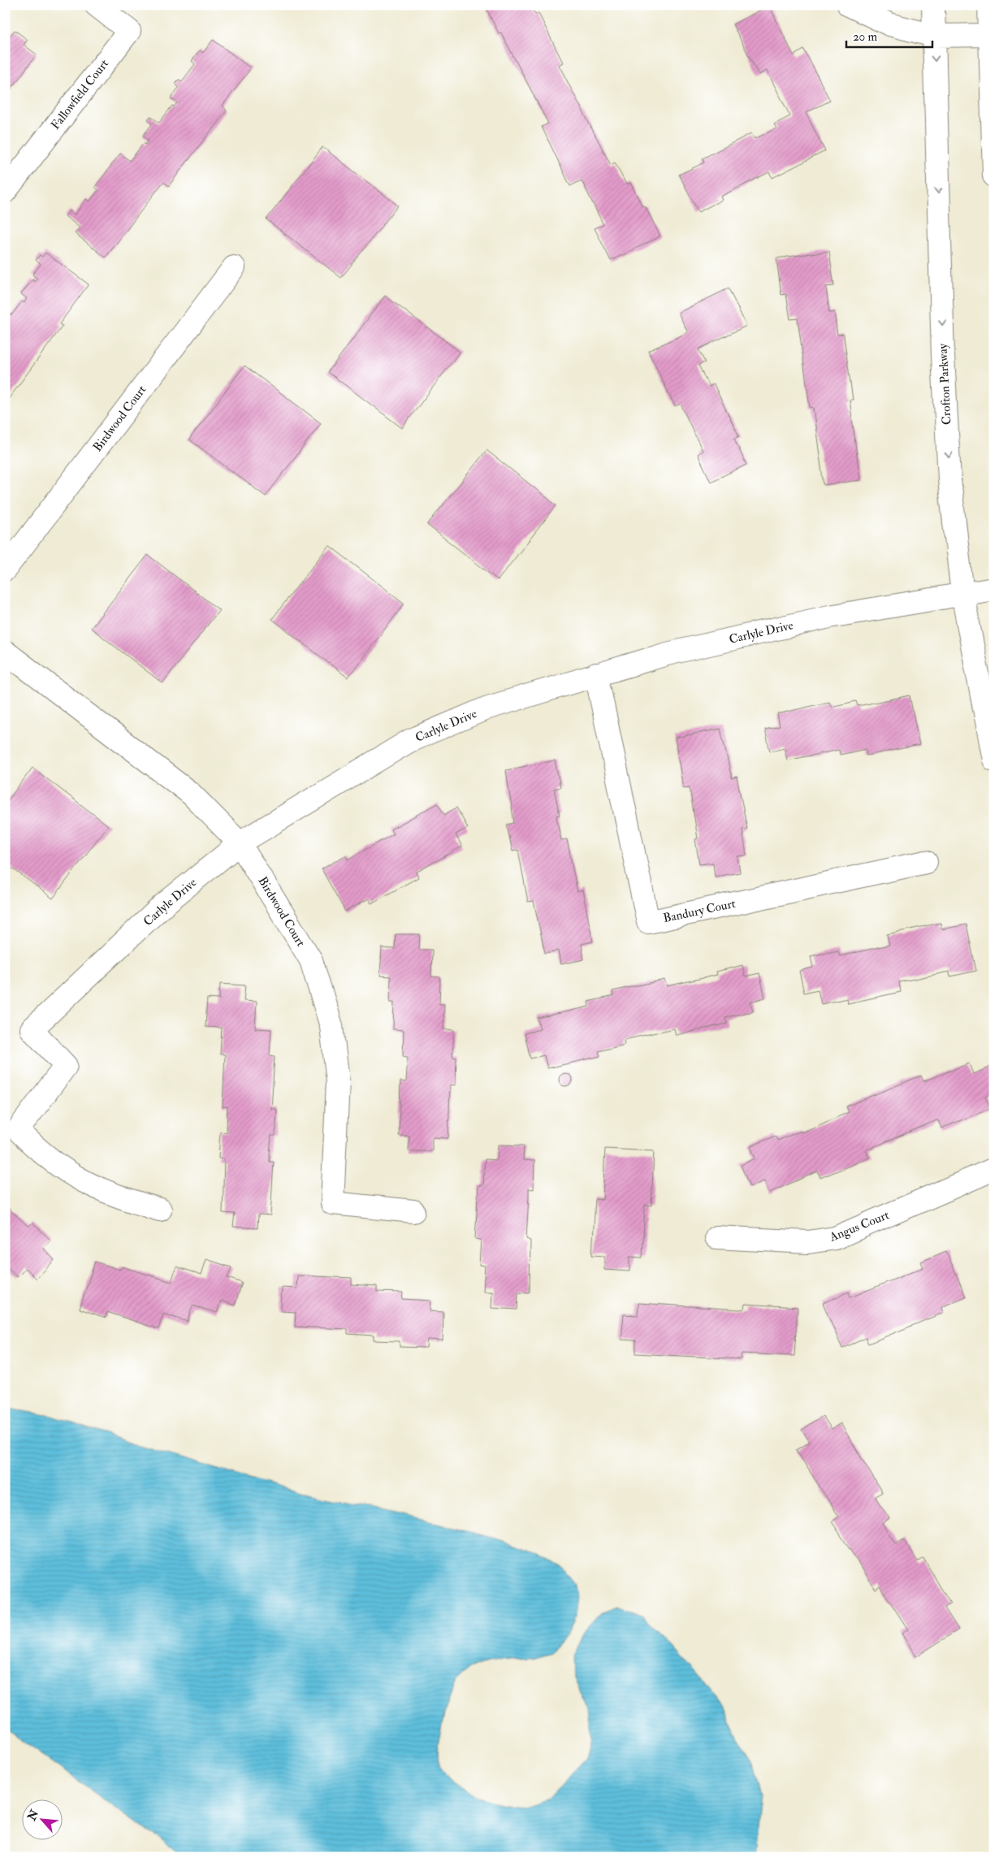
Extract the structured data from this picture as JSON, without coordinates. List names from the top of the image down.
{
  "streets": {
    "street": [
      "Fallowfield Court",
      "Crofton Parkway",
      "Birdwood Court",
      "Carlyle Drive",
      "Bandury Court",
      "Angus Court"
    ]
  },
  "crossings": [
    ["Crofton Parkway", "Carlyle Drive"],
    ["Birdwood Court", "Carlyle Drive"],
    ["Carlyle Drive", "Bandury Court"]
  ],
  "one_way": ["Crofton Parkway"],
  "scale_bar": "20 m",
  "north": "top left"
}
